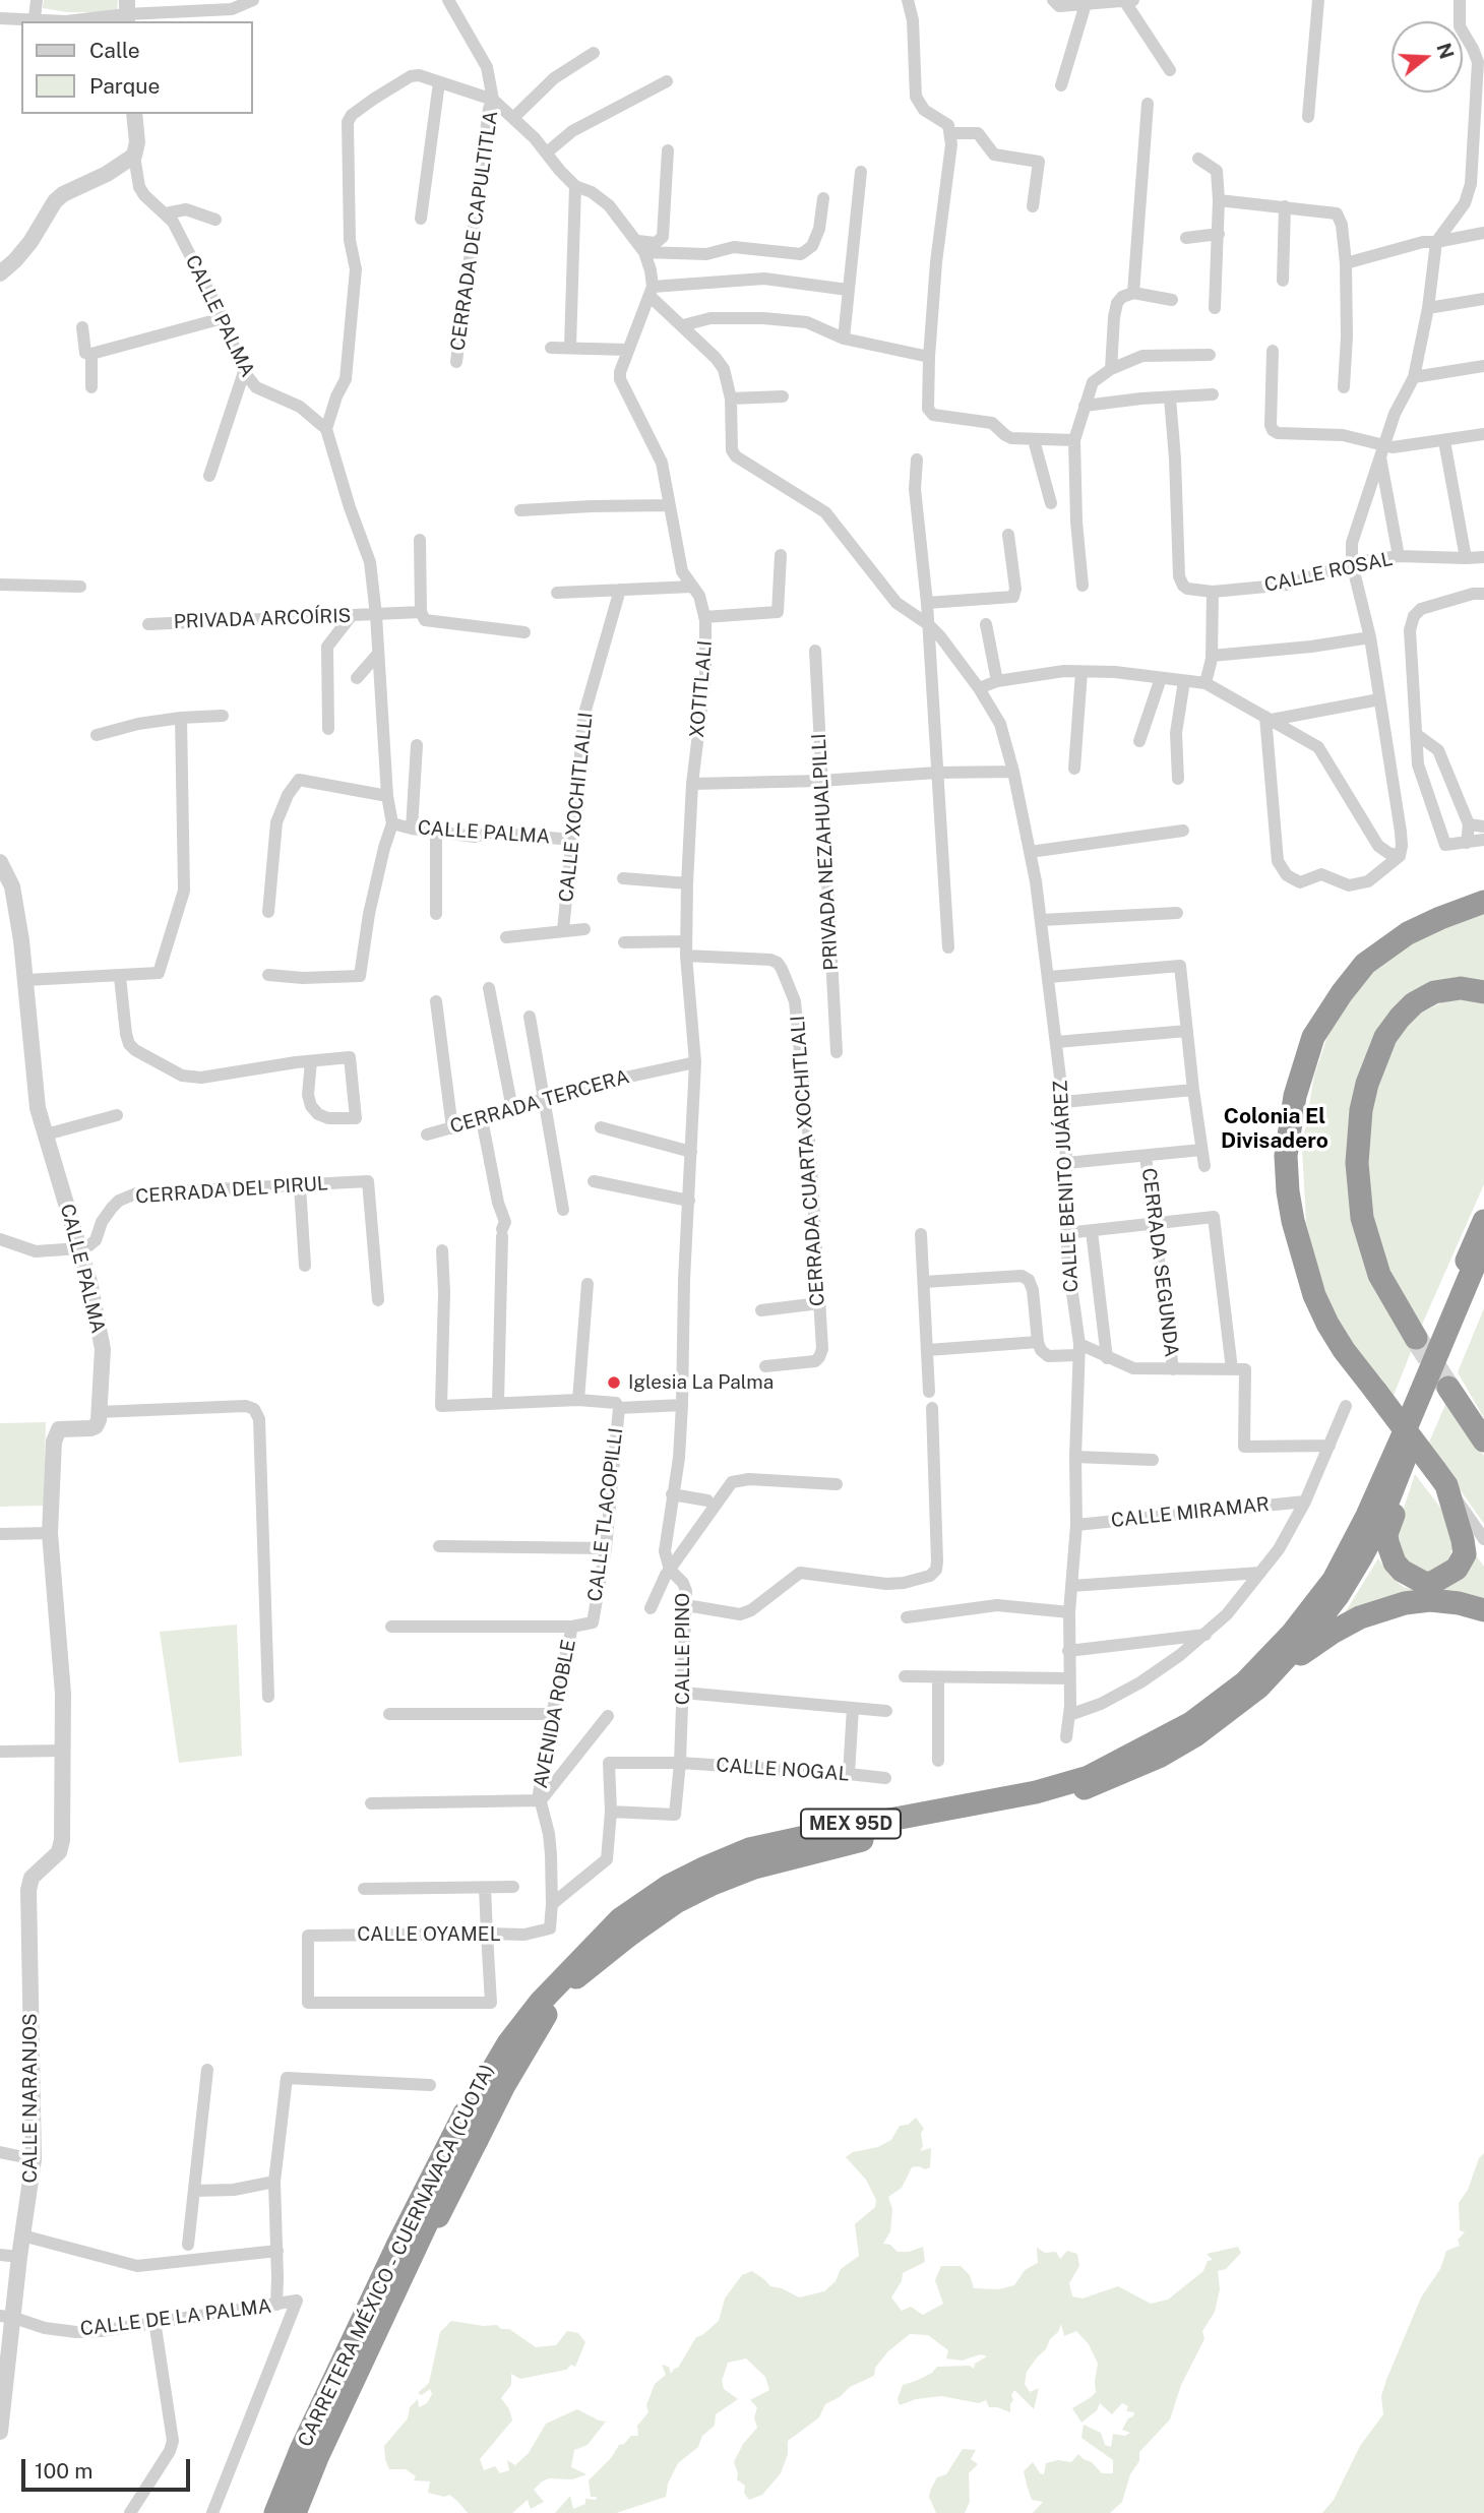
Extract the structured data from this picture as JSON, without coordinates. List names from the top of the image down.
{
  "streets": {
    "highway": ["MEX 95D", "CARRETERA MÉXICO - CUERNAVACA (CUOTA)"],
    "street": [
      "CERRADA DE CAPULTITLA",
      "CALLE PALMA",
      "CALLE ROSAL",
      "PRIVADA ARCOÍRIS",
      "XOTITLALI",
      "CALLE XOCHITLALLI",
      "PRIVADA NEZAHUALPILLI",
      "CERRADA TERCERA",
      "CERRADA CUARTA XOCHITLALI",
      "CALLE BENITO JUÁREZ",
      "CERRADA DEL PIRUL",
      "CERRADA SEGUNDA",
      "CALLE MIRAMAR",
      "CALLE TLACOPILLI",
      "CALLE PINO",
      "AVENIDA ROBLE",
      "CALLE NOGAL",
      "CALLE OYAMEL",
      "CALLE NARANJOS",
      "CALLE DE LA PALMA"
    ]
  },
  "crossings": [
    ["CALLE PALMA", "PRIVADA ARCOÍRIS"],
    ["CALLE PALMA", "CALLE XOCHITLALLI"],
    ["CALLE PALMA", "CERRADA DEL PIRUL"],
    ["XOTITLALI", "CERRADA TERCERA"],
    ["XOTITLALI", "CERRADA CUARTA XOCHITLALI"],
    ["CALLE BENITO JUÁREZ", "CALLE MIRAMAR"],
    ["CALLE TLACOPILLI", "AVENIDA ROBLE"],
    ["CALLE PINO", "CALLE NOGAL"],
    ["AVENIDA ROBLE", "CALLE OYAMEL"],
    ["CALLE NARANJOS", "CALLE DE LA PALMA"]
  ],
  "districts": ["Colonia El Divisadero"],
  "places": ["Iglesia La Palma"],
  "legend": ["Calle", "Parque"],
  "scale_bar": "100 m",
  "north": "right"
}
